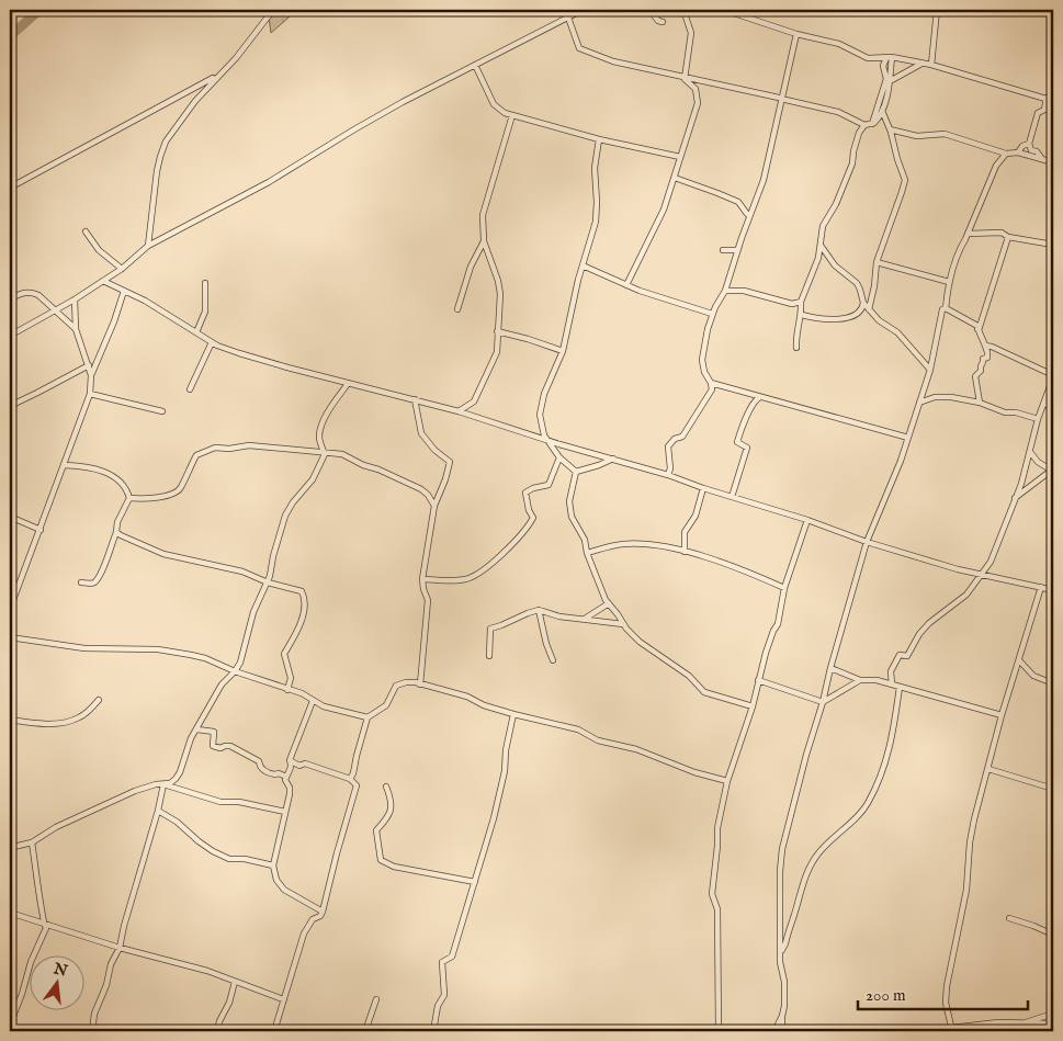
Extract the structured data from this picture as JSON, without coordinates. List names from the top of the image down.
{
  "scale_bar": "200 m",
  "north": "top"
}
